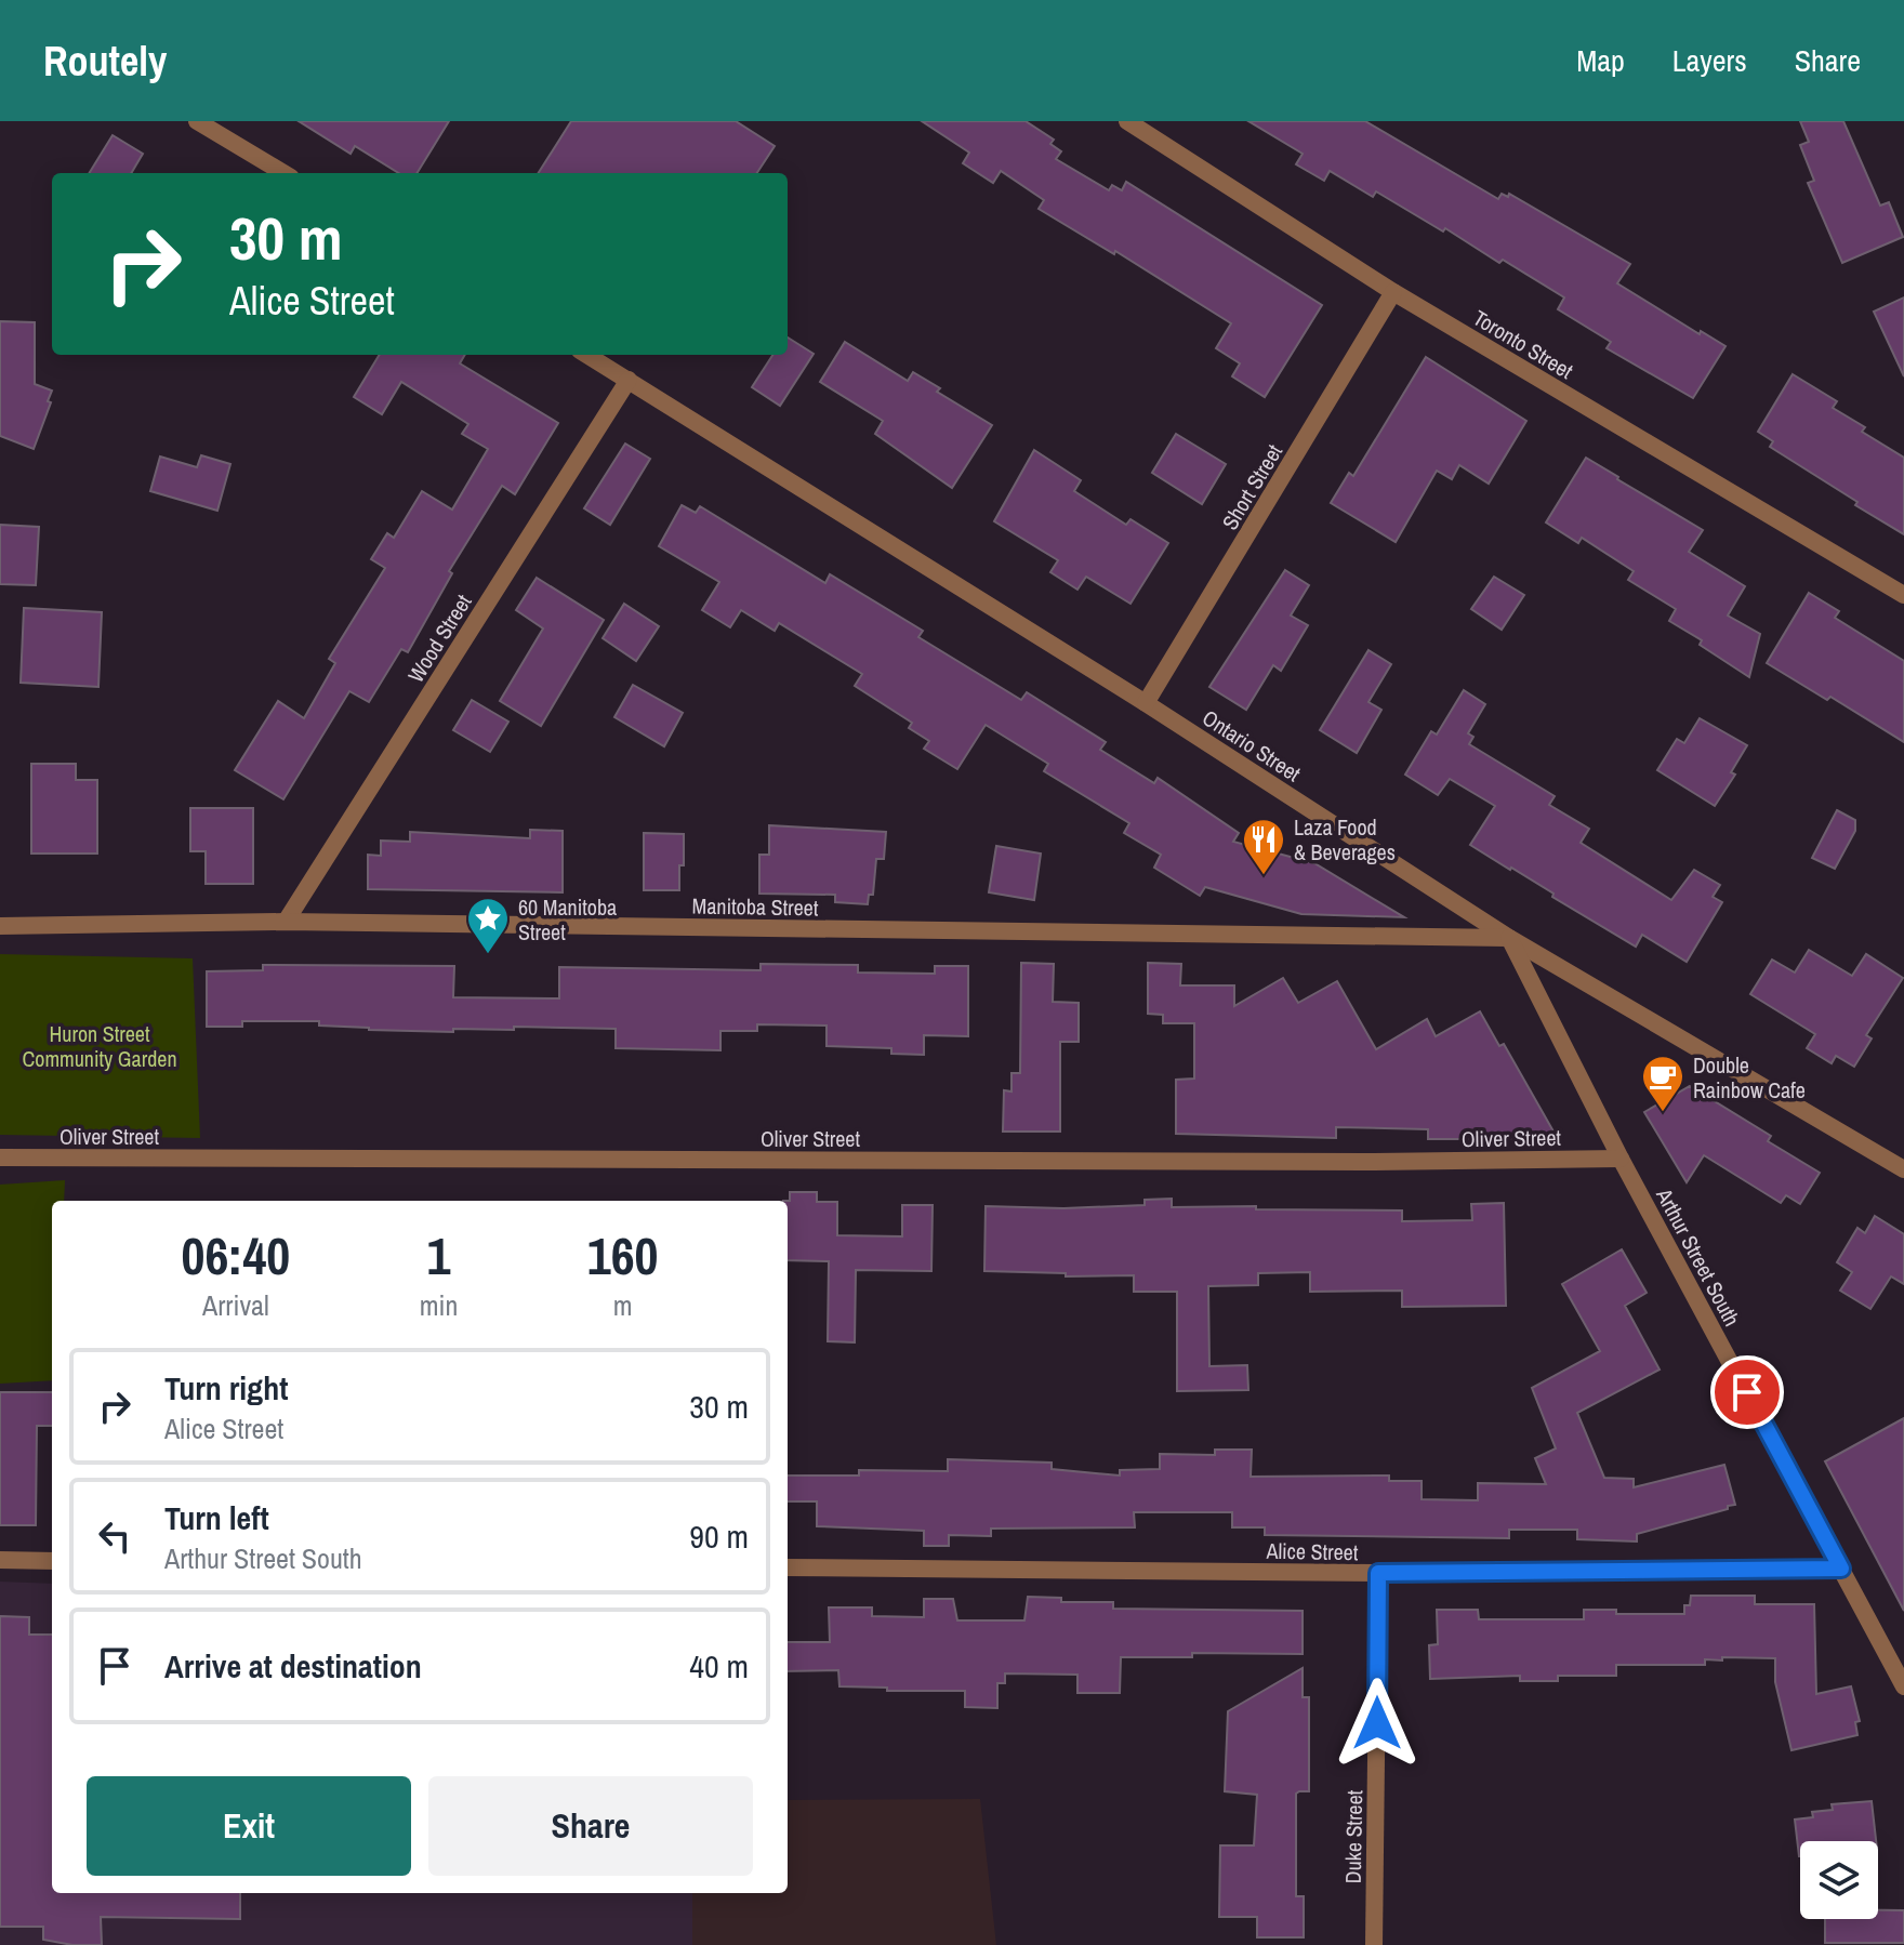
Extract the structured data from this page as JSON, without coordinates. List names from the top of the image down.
{
  "streets": {
    "street": [
      "Toronto Street",
      "Short Street",
      "Wood Street",
      "Ontario Street",
      "Manitoba Street",
      "Oliver Street",
      "Arthur Street South",
      "Alice Street",
      "Duke Street"
    ]
  },
  "crossings": [
    ["Toronto Street", "Short Street"],
    ["Short Street", "Ontario Street"],
    ["Wood Street", "Ontario Street"],
    ["Wood Street", "Manitoba Street"],
    ["Ontario Street", "Manitoba Street"],
    ["Ontario Street", "Arthur Street South"],
    ["Manitoba Street", "Arthur Street South"],
    ["Oliver Street", "Arthur Street South"],
    ["Arthur Street South", "Alice Street"],
    ["Alice Street", "Duke Street"]
  ],
  "parks": ["Huron Street Community Garden"],
  "places": {
    "restaurant": ["Laza Food & Beverages"],
    "place": ["60 Manitoba Street"],
    "cafe": ["Double Rainbow Cafe"]
  },
  "page": {
    "header": "Routely",
    "nav": ["Map", "Layers", "Share"],
    "turn": ["30 m", "Alice Street"],
    "eta": [
      "06:40",
      "Arrival",
      "1",
      "min",
      "160",
      "m"
    ],
    "list": [
      {
        "name": "Turn right",
        "note": "Alice Street",
        "value": "30 m"
      },
      {
        "name": "Turn left",
        "note": "Arthur Street South",
        "value": "90 m"
      },
      {
        "name": "Arrive at destination",
        "value": "40 m"
      }
    ],
    "buttons": ["Exit", "Share"]
  }
}
